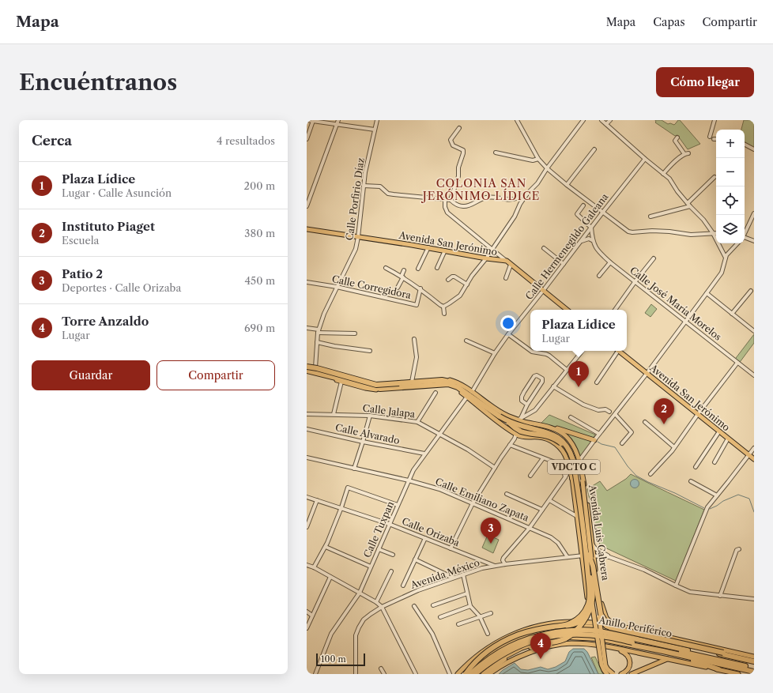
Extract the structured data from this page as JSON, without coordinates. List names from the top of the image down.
{
  "streets": {
    "highway": ["VDCTO C", "Anillo Periférico"],
    "main road": ["Avenida San Jerónimo", "Avenida Luis Cabrera"],
    "street": [
      "Calle Porfirio Díaz",
      "Calle Hermenegildo Galeana",
      "Calle Corregidora",
      "Calle José María Morelos",
      "Calle Jalapa",
      "Calle Alvarado",
      "Calle Emiliano Zapata",
      "Calle Tuxpan",
      "Calle Orizaba",
      "Avenida México"
    ]
  },
  "crossings": [
    ["Calle Porfirio Díaz", "Avenida San Jerónimo"],
    ["Calle Porfirio Díaz", "Calle Corregidora"],
    ["Calle Porfirio Díaz", "Avenida Luis Cabrera"],
    ["Avenida San Jerónimo", "Calle Hermenegildo Galeana"],
    ["Calle Hermenegildo Galeana", "Calle José María Morelos"],
    ["Calle Hermenegildo Galeana", "Avenida Luis Cabrera"],
    ["Calle Jalapa", "Calle Tuxpan"],
    ["Calle Alvarado", "Calle Tuxpan"],
    ["VDCTO C", "Avenida Luis Cabrera"],
    ["VDCTO C", "Avenida México"],
    ["Calle Emiliano Zapata", "Calle Tuxpan"],
    ["Calle Emiliano Zapata", "Avenida México"],
    ["Calle Tuxpan", "Calle Orizaba"],
    ["Calle Tuxpan", "Avenida Luis Cabrera"],
    ["Calle Orizaba", "Avenida México"],
    ["Avenida Luis Cabrera", "Avenida México"]
  ],
  "districts": ["COLONIA SAN JERÓNIMO LÍDICE"],
  "scale_bar": "100 m",
  "page": {
    "header": "Mapa",
    "nav": ["Mapa", "Capas", "Compartir"],
    "buttons": [
      "Cómo llegar",
      ["Guardar", "Compartir"]
    ],
    "title": "Encuéntranos",
    "heading": ["Cerca", "4 resultados"],
    "map_buttons": ["+", "−"],
    "list": [
      {
        "mark": "1",
        "name": "Plaza Lídice",
        "note": "Lugar · Calle Asunción",
        "value": "200 m"
      },
      {
        "mark": "2",
        "name": "Instituto Piaget",
        "note": "Escuela",
        "value": "380 m"
      },
      {
        "mark": "3",
        "name": "Patio 2",
        "note": "Deportes · Calle Orizaba",
        "value": "450 m"
      },
      {
        "mark": "4",
        "name": "Torre Anzaldo",
        "note": "Lugar",
        "value": "690 m"
      }
    ],
    "popup": ["Plaza Lídice", "Lugar"],
    "pins": [
      "1",
      "2",
      "3",
      "4"
    ],
    "scale": "100 m"
  }
}
